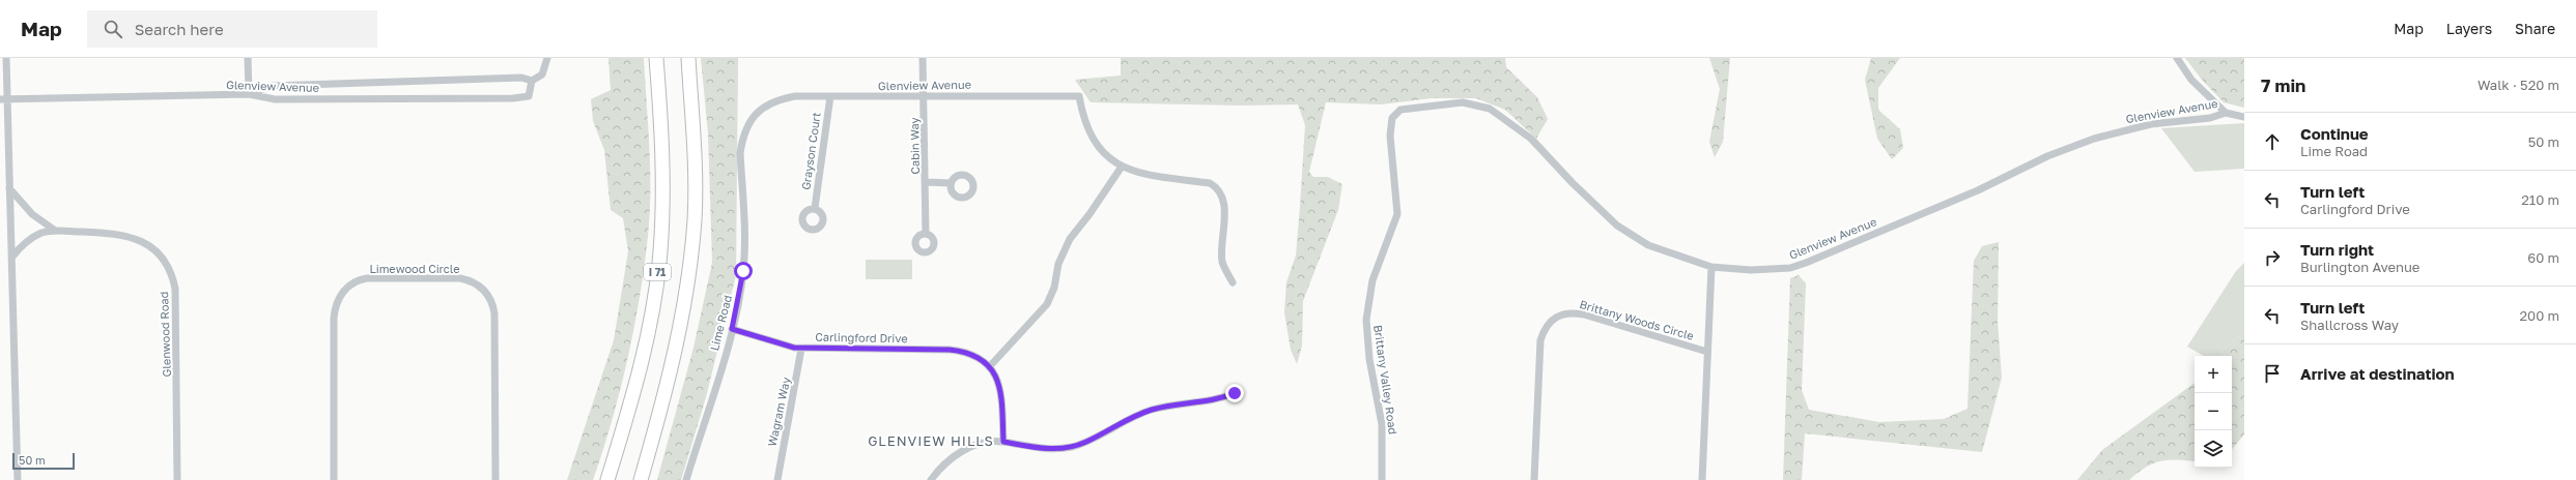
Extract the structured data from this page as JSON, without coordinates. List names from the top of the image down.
{
  "streets": {
    "highway": ["I 71"],
    "street": [
      "Glenview Avenue",
      "Cabin Way",
      "Grayson Court",
      "Limewood Circle",
      "Brittany Woods Circle",
      "Lime Road",
      "Glenwood Road",
      "Carlingford Drive",
      "Brittany Valley Road",
      "Wagram Way"
    ]
  },
  "crossings": [
    ["Glenview Avenue", "Cabin Way"],
    ["Glenview Avenue", "Grayson Court"],
    ["Glenview Avenue", "Brittany Woods Circle"],
    ["Glenview Avenue", "Lime Road"],
    ["Glenview Avenue", "Brittany Valley Road"],
    ["Lime Road", "Carlingford Drive"],
    ["Carlingford Drive", "Wagram Way"]
  ],
  "districts": ["GLENVIEW HILLS"],
  "scale_bar": "50 m",
  "page": {
    "header": "Map",
    "search": "Search here",
    "nav": ["Map", "Layers", "Share"],
    "heading": ["7 min", "Walk · 520 m"],
    "list": [
      ["Continue", "Lime Road", "50 m"],
      ["Turn left", "Carlingford Drive", "210 m"],
      ["Turn right", "Burlington Avenue", "60 m"],
      ["Turn left", "Shallcross Way", "200 m"],
      "Arrive at destination"
    ],
    "map_buttons": ["+", "−"],
    "scale": "50 m"
  }
}
